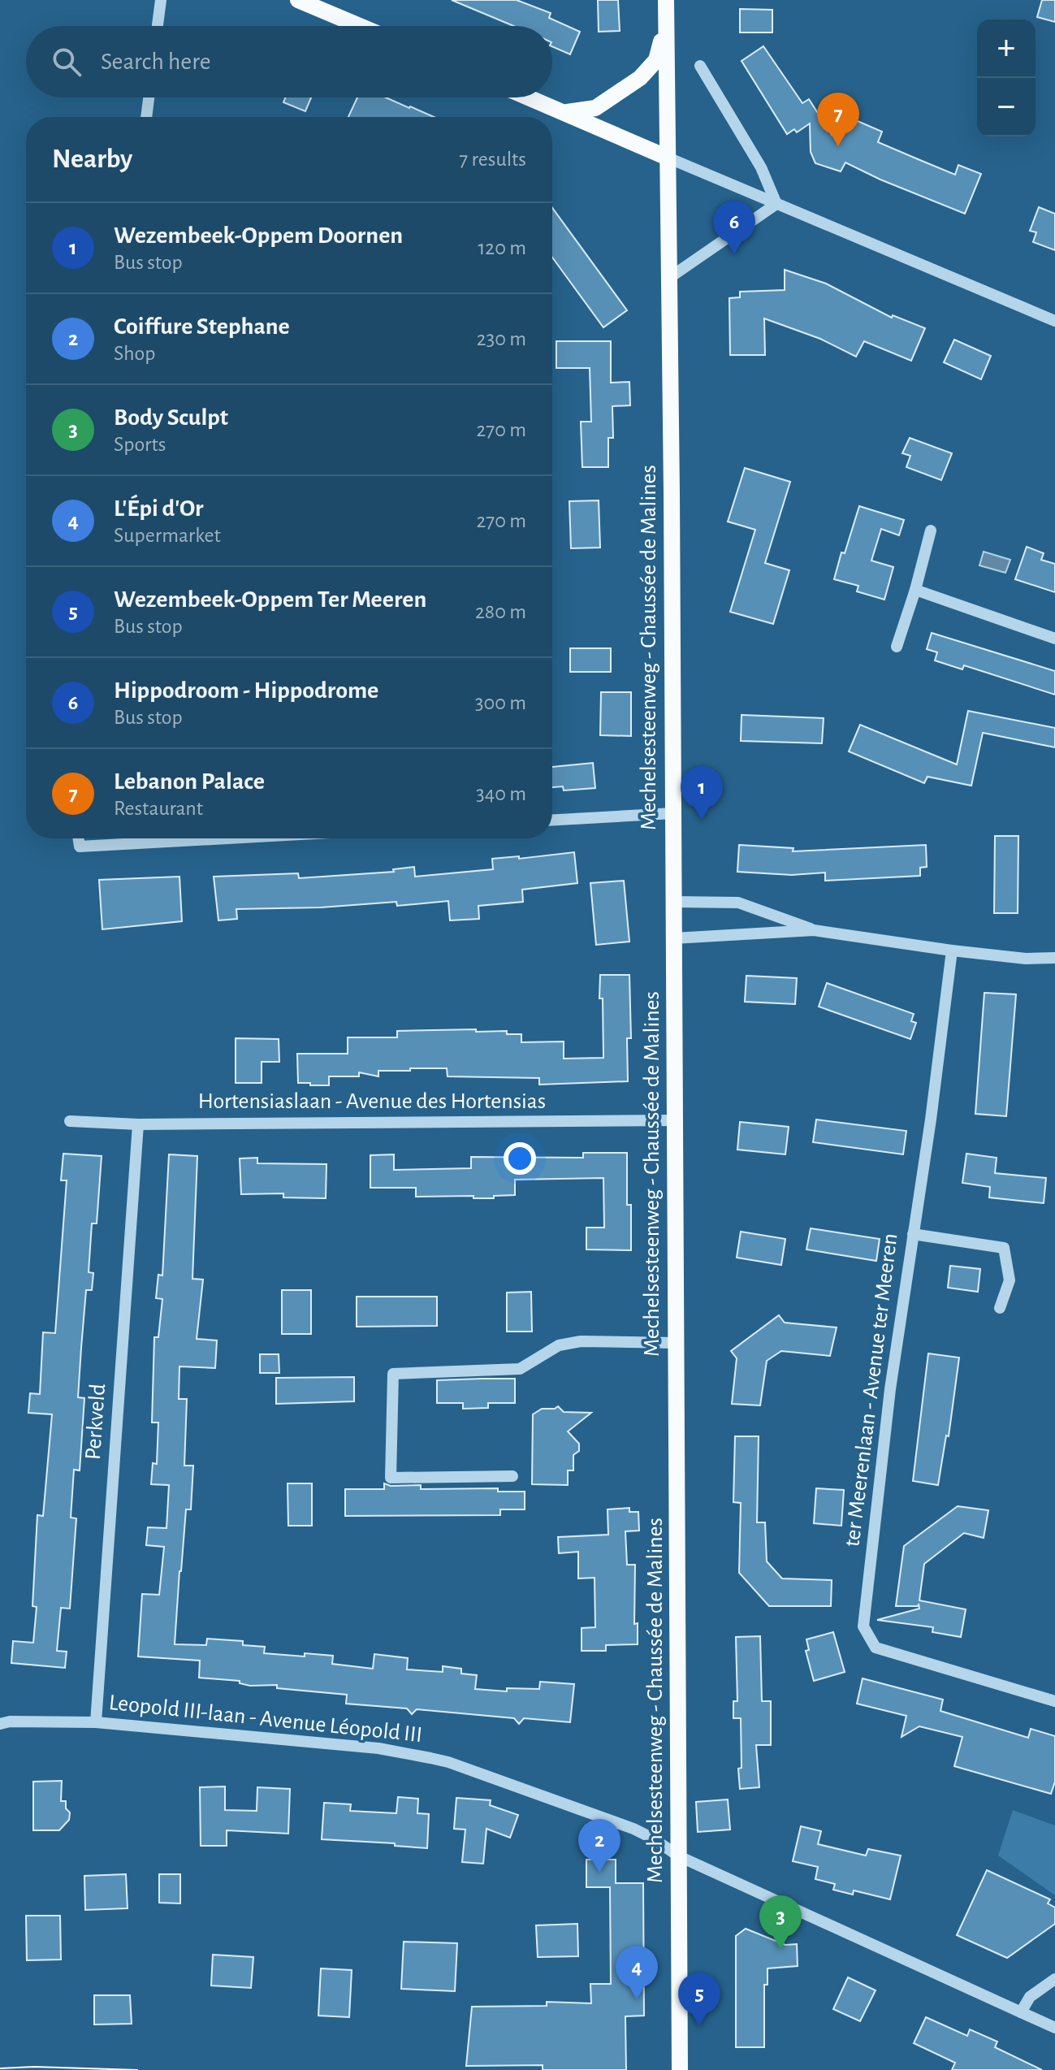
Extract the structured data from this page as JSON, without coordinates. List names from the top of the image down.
{
  "streets": {
    "main road": ["Mechelsesteenweg - Chaussée de Malines"],
    "street": [
      "Hortensiaslaan - Avenue des Hortensias",
      "ter Meerenlaan - Avenue ter Meeren",
      "Perkveld",
      "Leopold III-laan - Avenue Léopold III"
    ]
  },
  "crossings": [
    ["Mechelsesteenweg - Chaussée de Malines", "Hortensiaslaan - Avenue des Hortensias"],
    ["Mechelsesteenweg - Chaussée de Malines", "Leopold III-laan - Avenue Léopold III"],
    ["Hortensiaslaan - Avenue des Hortensias", "Perkveld"],
    ["Perkveld", "Leopold III-laan - Avenue Léopold III"]
  ],
  "page": {
    "map_buttons": ["+", "−"],
    "search": "Search here",
    "pins": [
      "7",
      "6",
      "1",
      "2",
      "3",
      "4",
      "5"
    ],
    "heading": ["Nearby", "7 results"],
    "list": [
      {
        "mark": "1",
        "name": "Wezembeek-Oppem Doornen",
        "note": "Bus stop",
        "value": "120 m"
      },
      {
        "mark": "2",
        "name": "Coiffure Stephane",
        "note": "Shop",
        "value": "230 m"
      },
      {
        "mark": "3",
        "name": "Body Sculpt",
        "note": "Sports",
        "value": "270 m"
      },
      {
        "mark": "4",
        "name": "L'Épi d'Or",
        "note": "Supermarket",
        "value": "270 m"
      },
      {
        "mark": "5",
        "name": "Wezembeek-Oppem Ter Meeren",
        "note": "Bus stop",
        "value": "280 m"
      },
      {
        "mark": "6",
        "name": "Hippodroom - Hippodrome",
        "note": "Bus stop",
        "value": "300 m"
      },
      {
        "mark": "7",
        "name": "Lebanon Palace",
        "note": "Restaurant",
        "value": "340 m"
      }
    ]
  }
}
